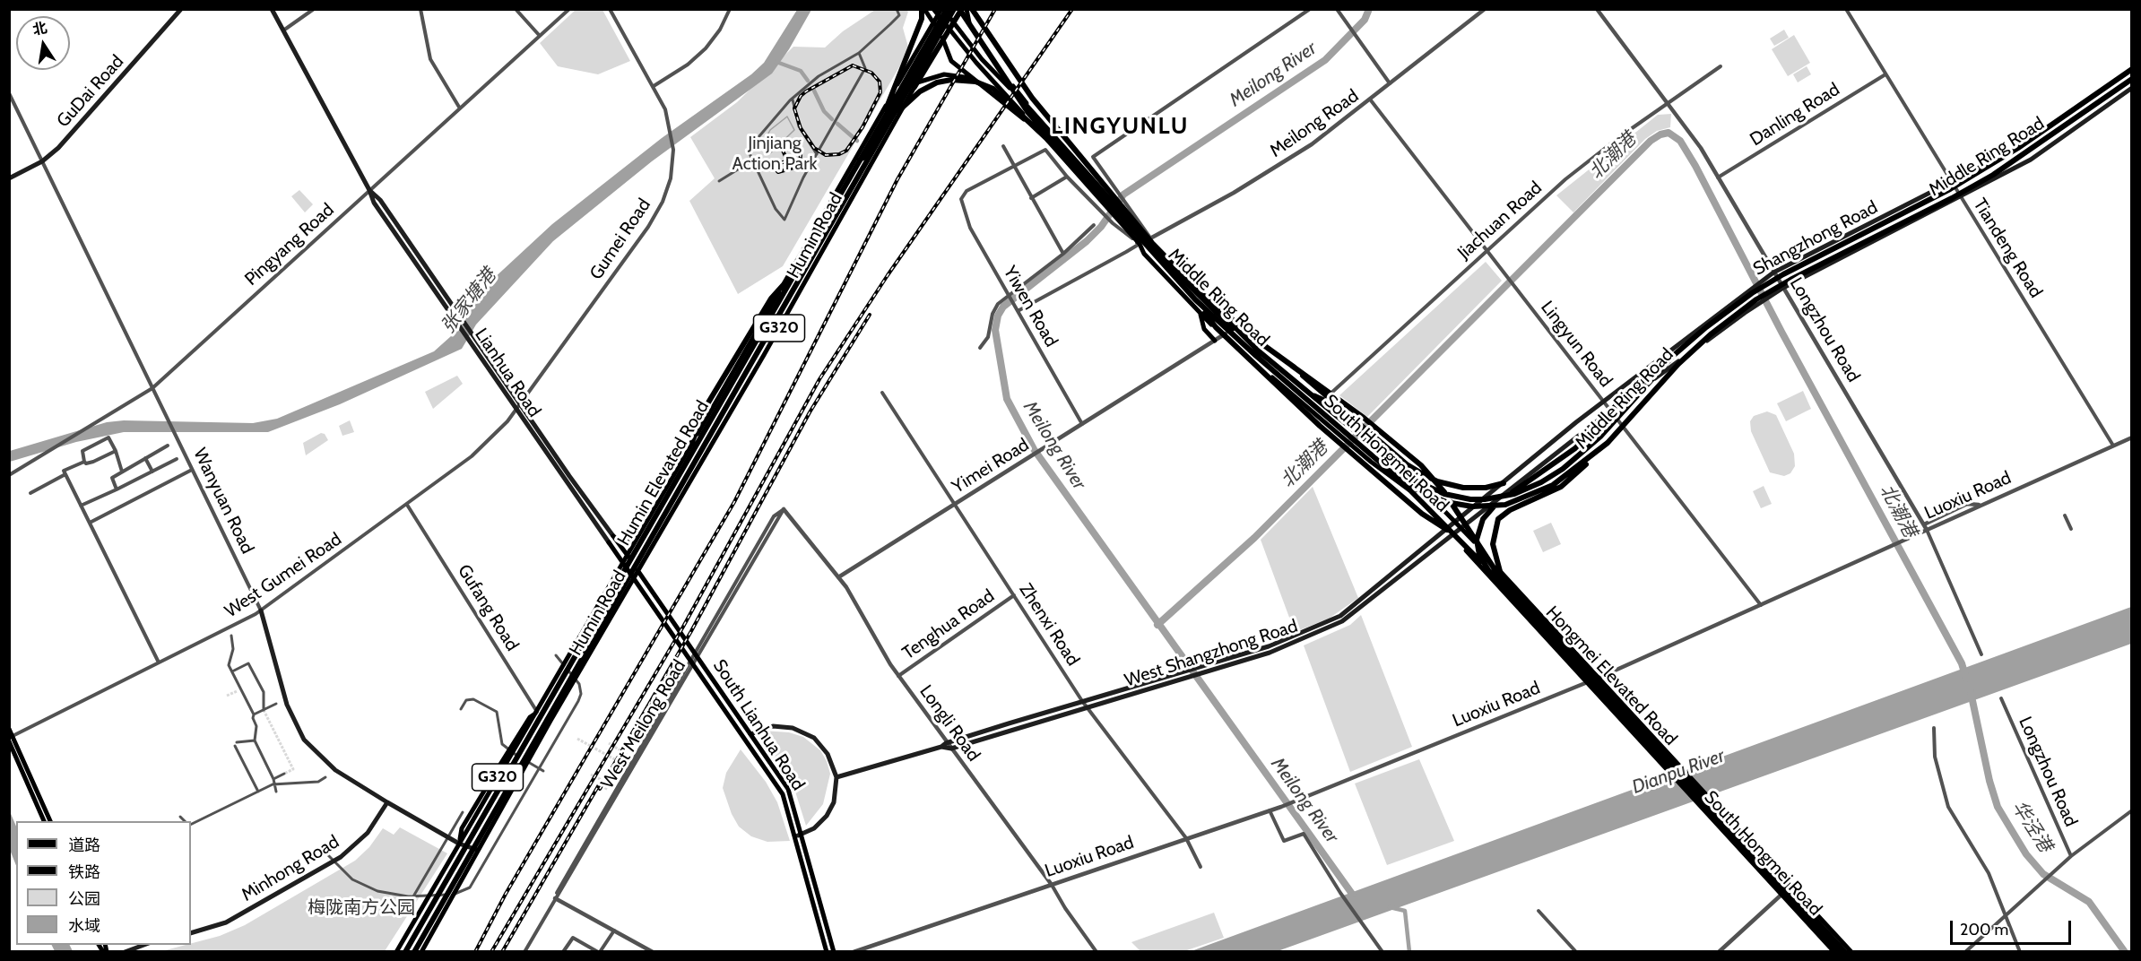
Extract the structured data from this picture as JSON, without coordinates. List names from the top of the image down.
{
  "streets": {
    "highway": ["Middle Ring Road", "Humin Elevated Road", "Hongmei Elevated Road"],
    "main road": [
      "GuDai Road",
      "Humin Road",
      "Shangzhong Road",
      "G320",
      "Lianhua Road",
      "South Hongmei Road",
      "Wanyuan Road",
      "West Shangzhong Road",
      "South Lianhua Road",
      "Minhong Road"
    ],
    "street": [
      "Danling Road",
      "Meilong Road",
      "Jiachuan Road",
      "Gumei Road",
      "Pingyang Road",
      "Tiandeng Road",
      "Yiwen Road",
      "Longzhou Road",
      "Lingyun Road",
      "Yimei Road",
      "Luoxiu Road",
      "West Gumei Road",
      "Gufang Road",
      "Tenghua Road",
      "Zhenxi Road",
      "Longli Road",
      "West Meilong Road"
    ]
  },
  "crossings": [
    ["GuDai Road", "Wanyuan Road"],
    ["Danling Road", "Tiandeng Road"],
    ["Danling Road", "Longzhou Road"],
    ["Meilong Road", "Lingyun Road"],
    ["Meilong Road", "South Hongmei Road"],
    ["Middle Ring Road", "Humin Road"],
    ["Middle Ring Road", "Shangzhong Road"],
    ["Jiachuan Road", "Longzhou Road"],
    ["Jiachuan Road", "Lingyun Road"],
    ["Jiachuan Road", "South Hongmei Road"],
    ["Humin Road", "South Hongmei Road"],
    ["Humin Road", "Humin Elevated Road"],
    ["Humin Road", "Wanyuan Road"],
    ["Humin Road", "Gufang Road"],
    ["Humin Road", "South Lianhua Road"],
    ["Shangzhong Road", "Tiandeng Road"],
    ["Shangzhong Road", "Longzhou Road"],
    ["Shangzhong Road", "Lingyun Road"],
    ["Shangzhong Road", "South Hongmei Road"],
    ["Shangzhong Road", "West Shangzhong Road"],
    ["Gumei Road", "Lianhua Road"],
    ["Gumei Road", "West Gumei Road"],
    ["Pingyang Road", "Lianhua Road"],
    ["Pingyang Road", "Wanyuan Road"],
    ["Tiandeng Road", "Luoxiu Road"],
    ["Yiwen Road", "Yimei Road"],
    ["Longzhou Road", "Luoxiu Road"],
    ["Lingyun Road", "Luoxiu Road"],
    ["Lianhua Road", "West Gumei Road"],
    ["Lianhua Road", "South Lianhua Road"],
    ["South Hongmei Road", "Yimei Road"],
    ["South Hongmei Road", "Humin Elevated Road"],
    ["South Hongmei Road", "Luoxiu Road"],
    ["South Hongmei Road", "West Shangzhong Road"],
    ["Yimei Road", "Zhenxi Road"],
    ["Yimei Road", "Longli Road"],
    ["Luoxiu Road", "Zhenxi Road"],
    ["Luoxiu Road", "Longli Road"],
    ["Wanyuan Road", "West Gumei Road"],
    ["Wanyuan Road", "Minhong Road"],
    ["West Gumei Road", "Gufang Road"],
    ["Tenghua Road", "Zhenxi Road"],
    ["Tenghua Road", "Longli Road"],
    ["Zhenxi Road", "West Shangzhong Road"],
    ["West Shangzhong Road", "Longli Road"],
    ["Longli Road", "West Meilong Road"]
  ],
  "districts": ["LINGYUNLU"],
  "water": [
    "Meilong River",
    "北潮港",
    "张家塘港",
    "Dianpu River",
    "华泾港"
  ],
  "parks": ["Jinjiang Action Park", "梅陇南方公园"],
  "legend": [
    "道路",
    "铁路",
    "公园",
    "水域"
  ],
  "scale_bar": "200 m",
  "north": "top"
}
